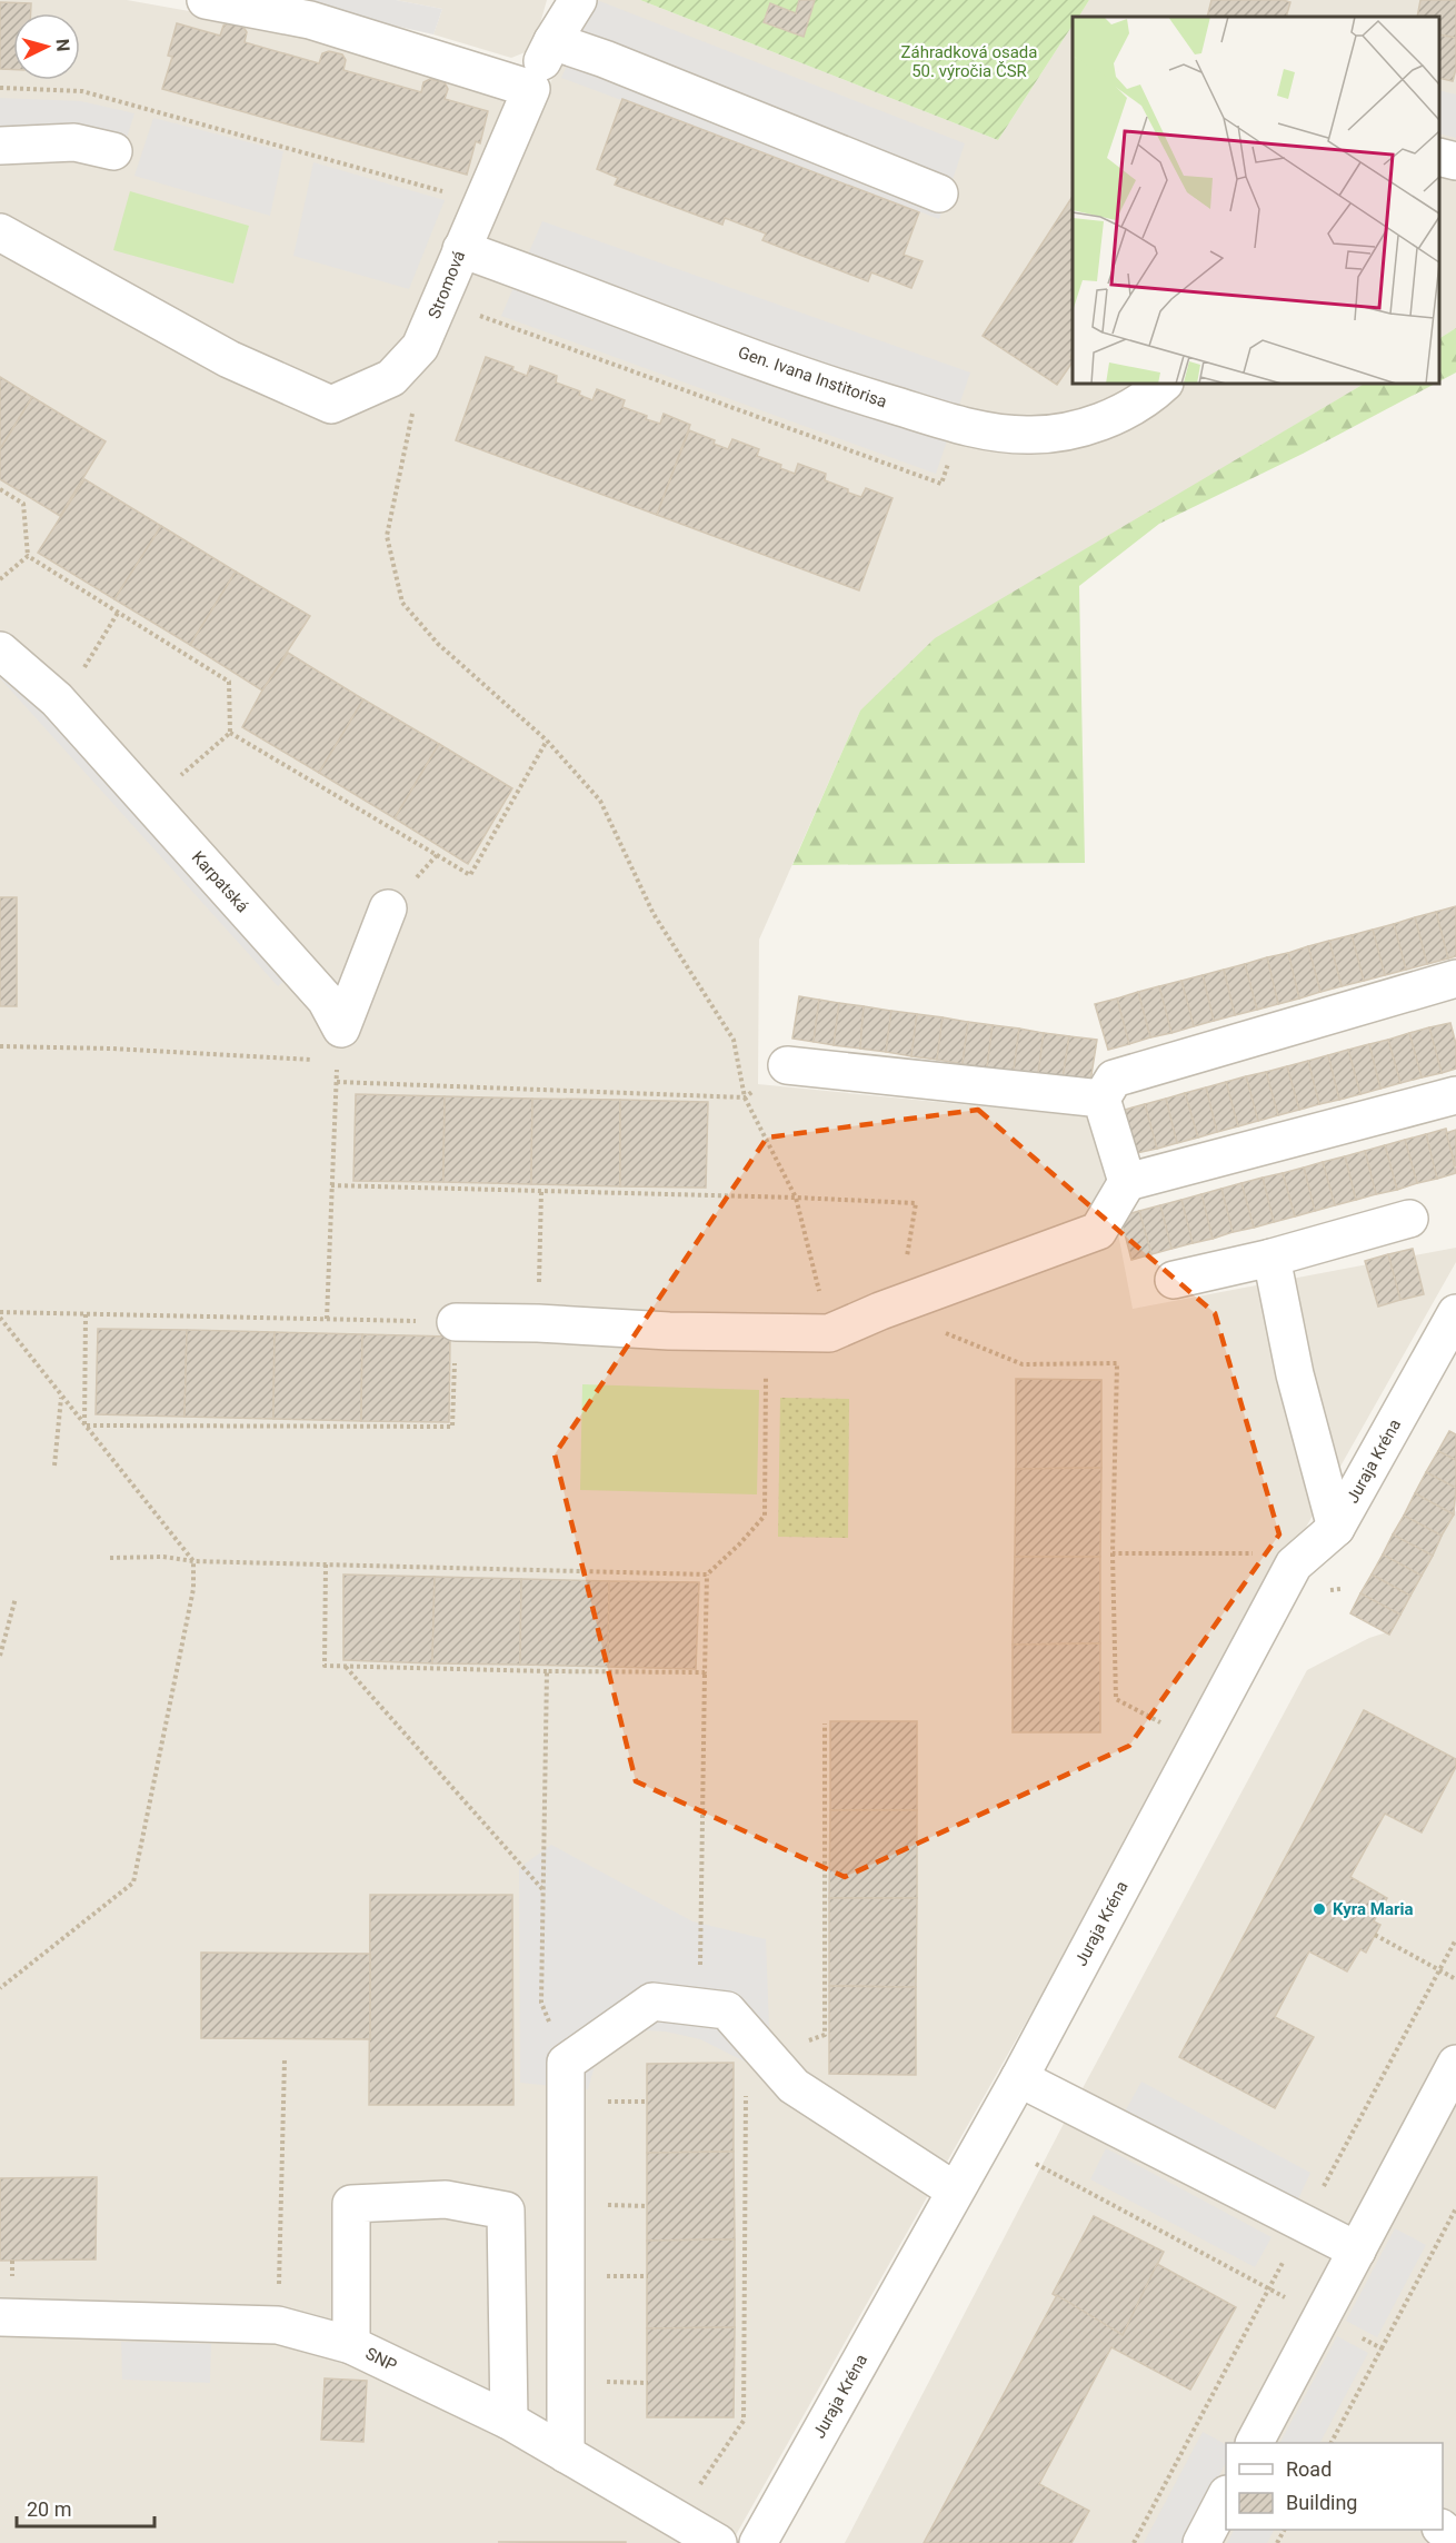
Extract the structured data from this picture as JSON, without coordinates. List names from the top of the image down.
{
  "streets": {
    "street": [
      "Stromová",
      "Gen. Ivana Institorisa",
      "Karpatská",
      "Juraja Kréna",
      "SNP"
    ]
  },
  "crossings": [
    ["Stromová", "Gen. Ivana Institorisa"]
  ],
  "parks": ["Záhradková osada 50. výročia ČSR"],
  "places": ["Kyra Maria"],
  "legend": ["Road", "Building"],
  "scale_bar": "20 m",
  "north": "right"
}
